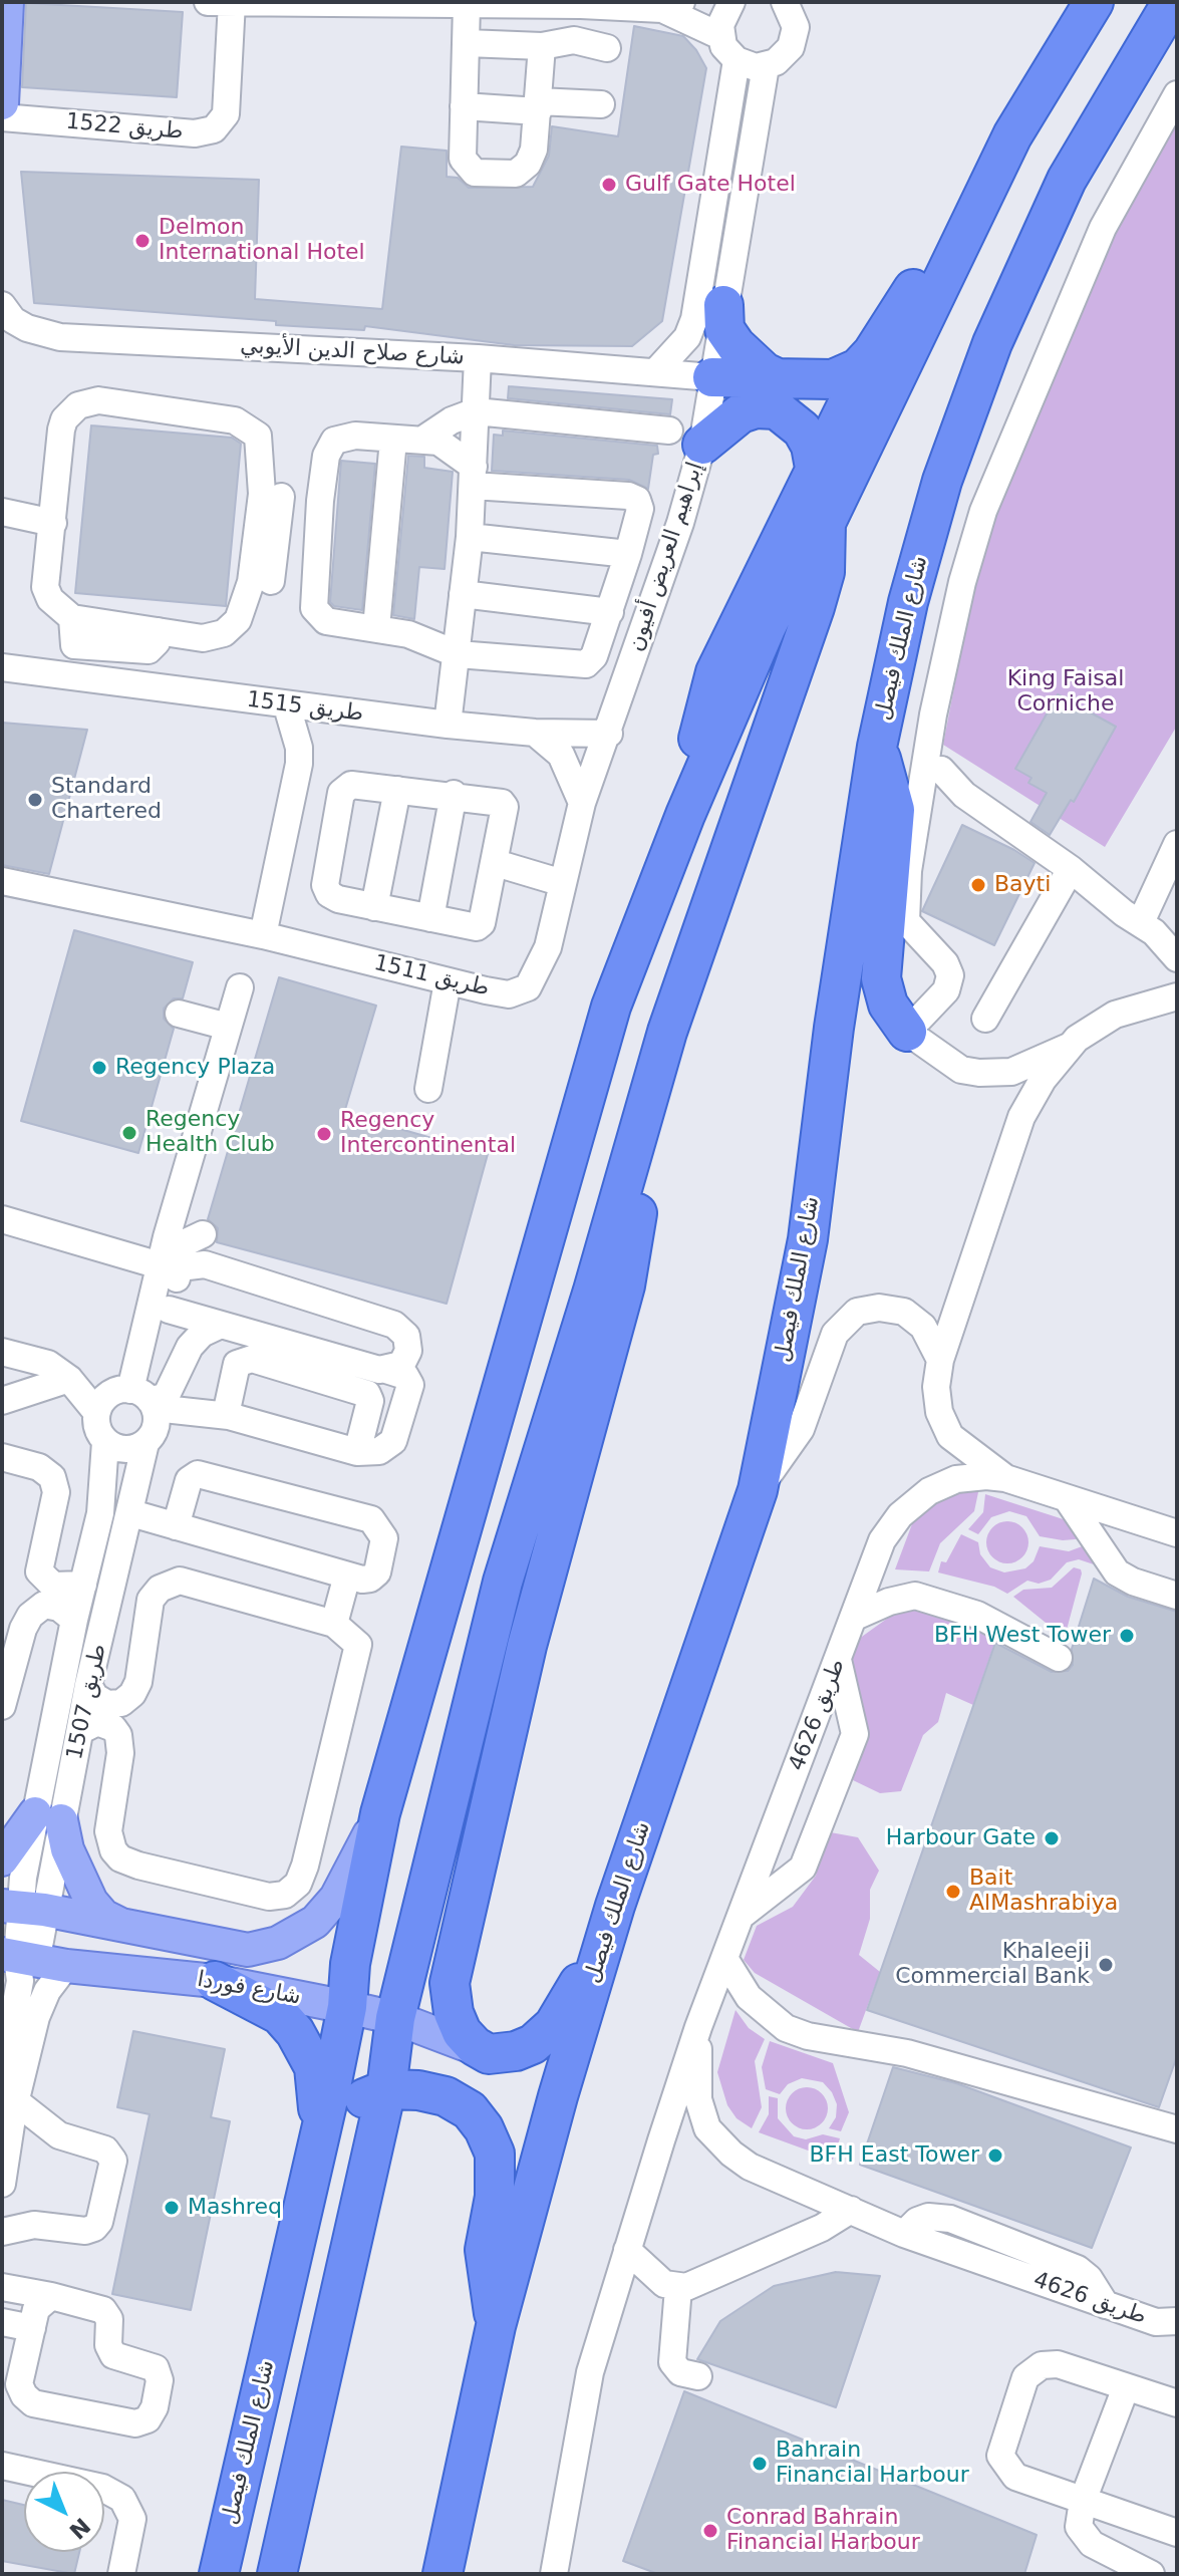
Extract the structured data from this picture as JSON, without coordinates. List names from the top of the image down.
{
  "streets": {
    "highway": ["شارع الملك فيصل"],
    "main road": ["شارع فوردا"],
    "street": [
      "طريق 1522",
      "شارع صلاح الدين الأيوبي",
      "إبراهيم العريض أفيون",
      "طريق 1515",
      "طريق 1511",
      "طريق 1507",
      "طريق 4626"
    ]
  },
  "crossings": [
    ["شارع صلاح الدين الأيوبي", "إبراهيم العريض أفيون"],
    ["إبراهيم العريض أفيون", "طريق 1515"],
    ["إبراهيم العريض أفيون", "طريق 1511"],
    ["شارع الملك فيصل", "طريق 4626"],
    ["شارع الملك فيصل", "شارع فوردا"],
    ["طريق 1515", "طريق 1511"],
    ["طريق 1507", "شارع فوردا"]
  ],
  "parks": ["King Faisal Corniche"],
  "places": [
    "Gulf Gate Hotel",
    "Delmon International Hotel",
    "Standard Chartered",
    "Bayti",
    "Regency Plaza",
    "Regency Health Club",
    "Regency Intercontinental",
    "BFH West Tower",
    "Harbour Gate",
    "Bait AlMashrabiya",
    "Khaleeji Commercial Bank",
    "BFH East Tower",
    "Mashreq",
    "Bahrain Financial Harbour",
    "Conrad Bahrain Financial Harbour"
  ],
  "north": "bottom right"
}
